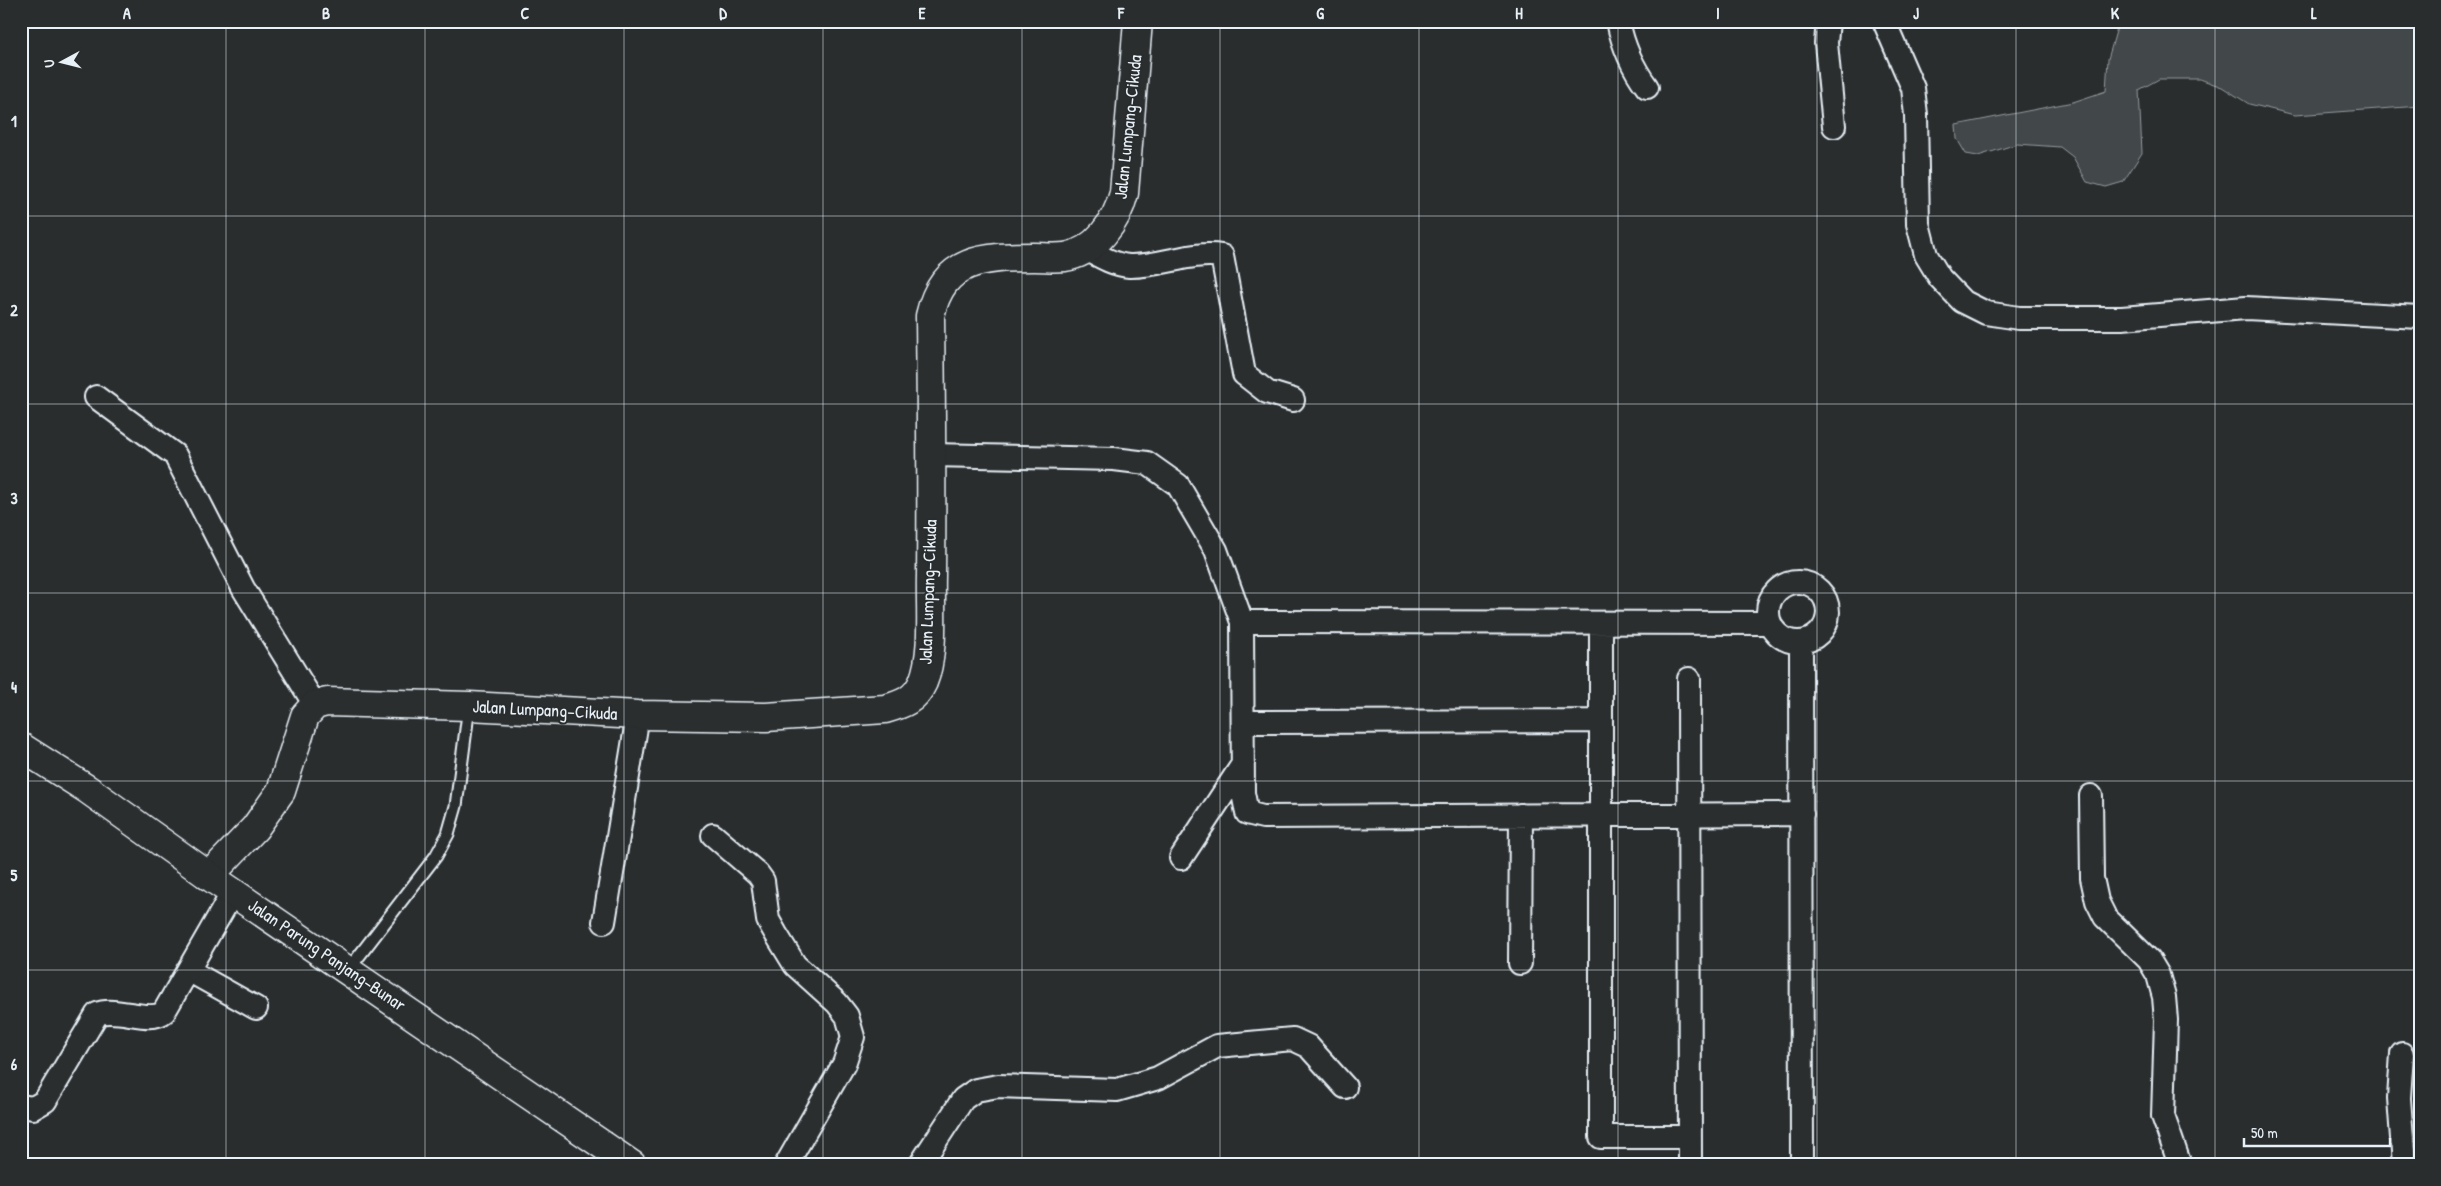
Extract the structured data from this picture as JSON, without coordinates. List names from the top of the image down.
{
  "streets": {
    "street": ["Jalan Lumpang–Cikuda", "Jalan Parung Panjang–Bunar"]
  },
  "scale_bar": "50 m",
  "north": "left",
  "grid": {
    "columns": [
      "A",
      "B",
      "C",
      "D",
      "E",
      "F",
      "G",
      "H",
      "I",
      "J",
      "K",
      "L"
    ],
    "rows": [
      "1",
      "2",
      "3",
      "4",
      "5",
      "6"
    ]
  }
}
